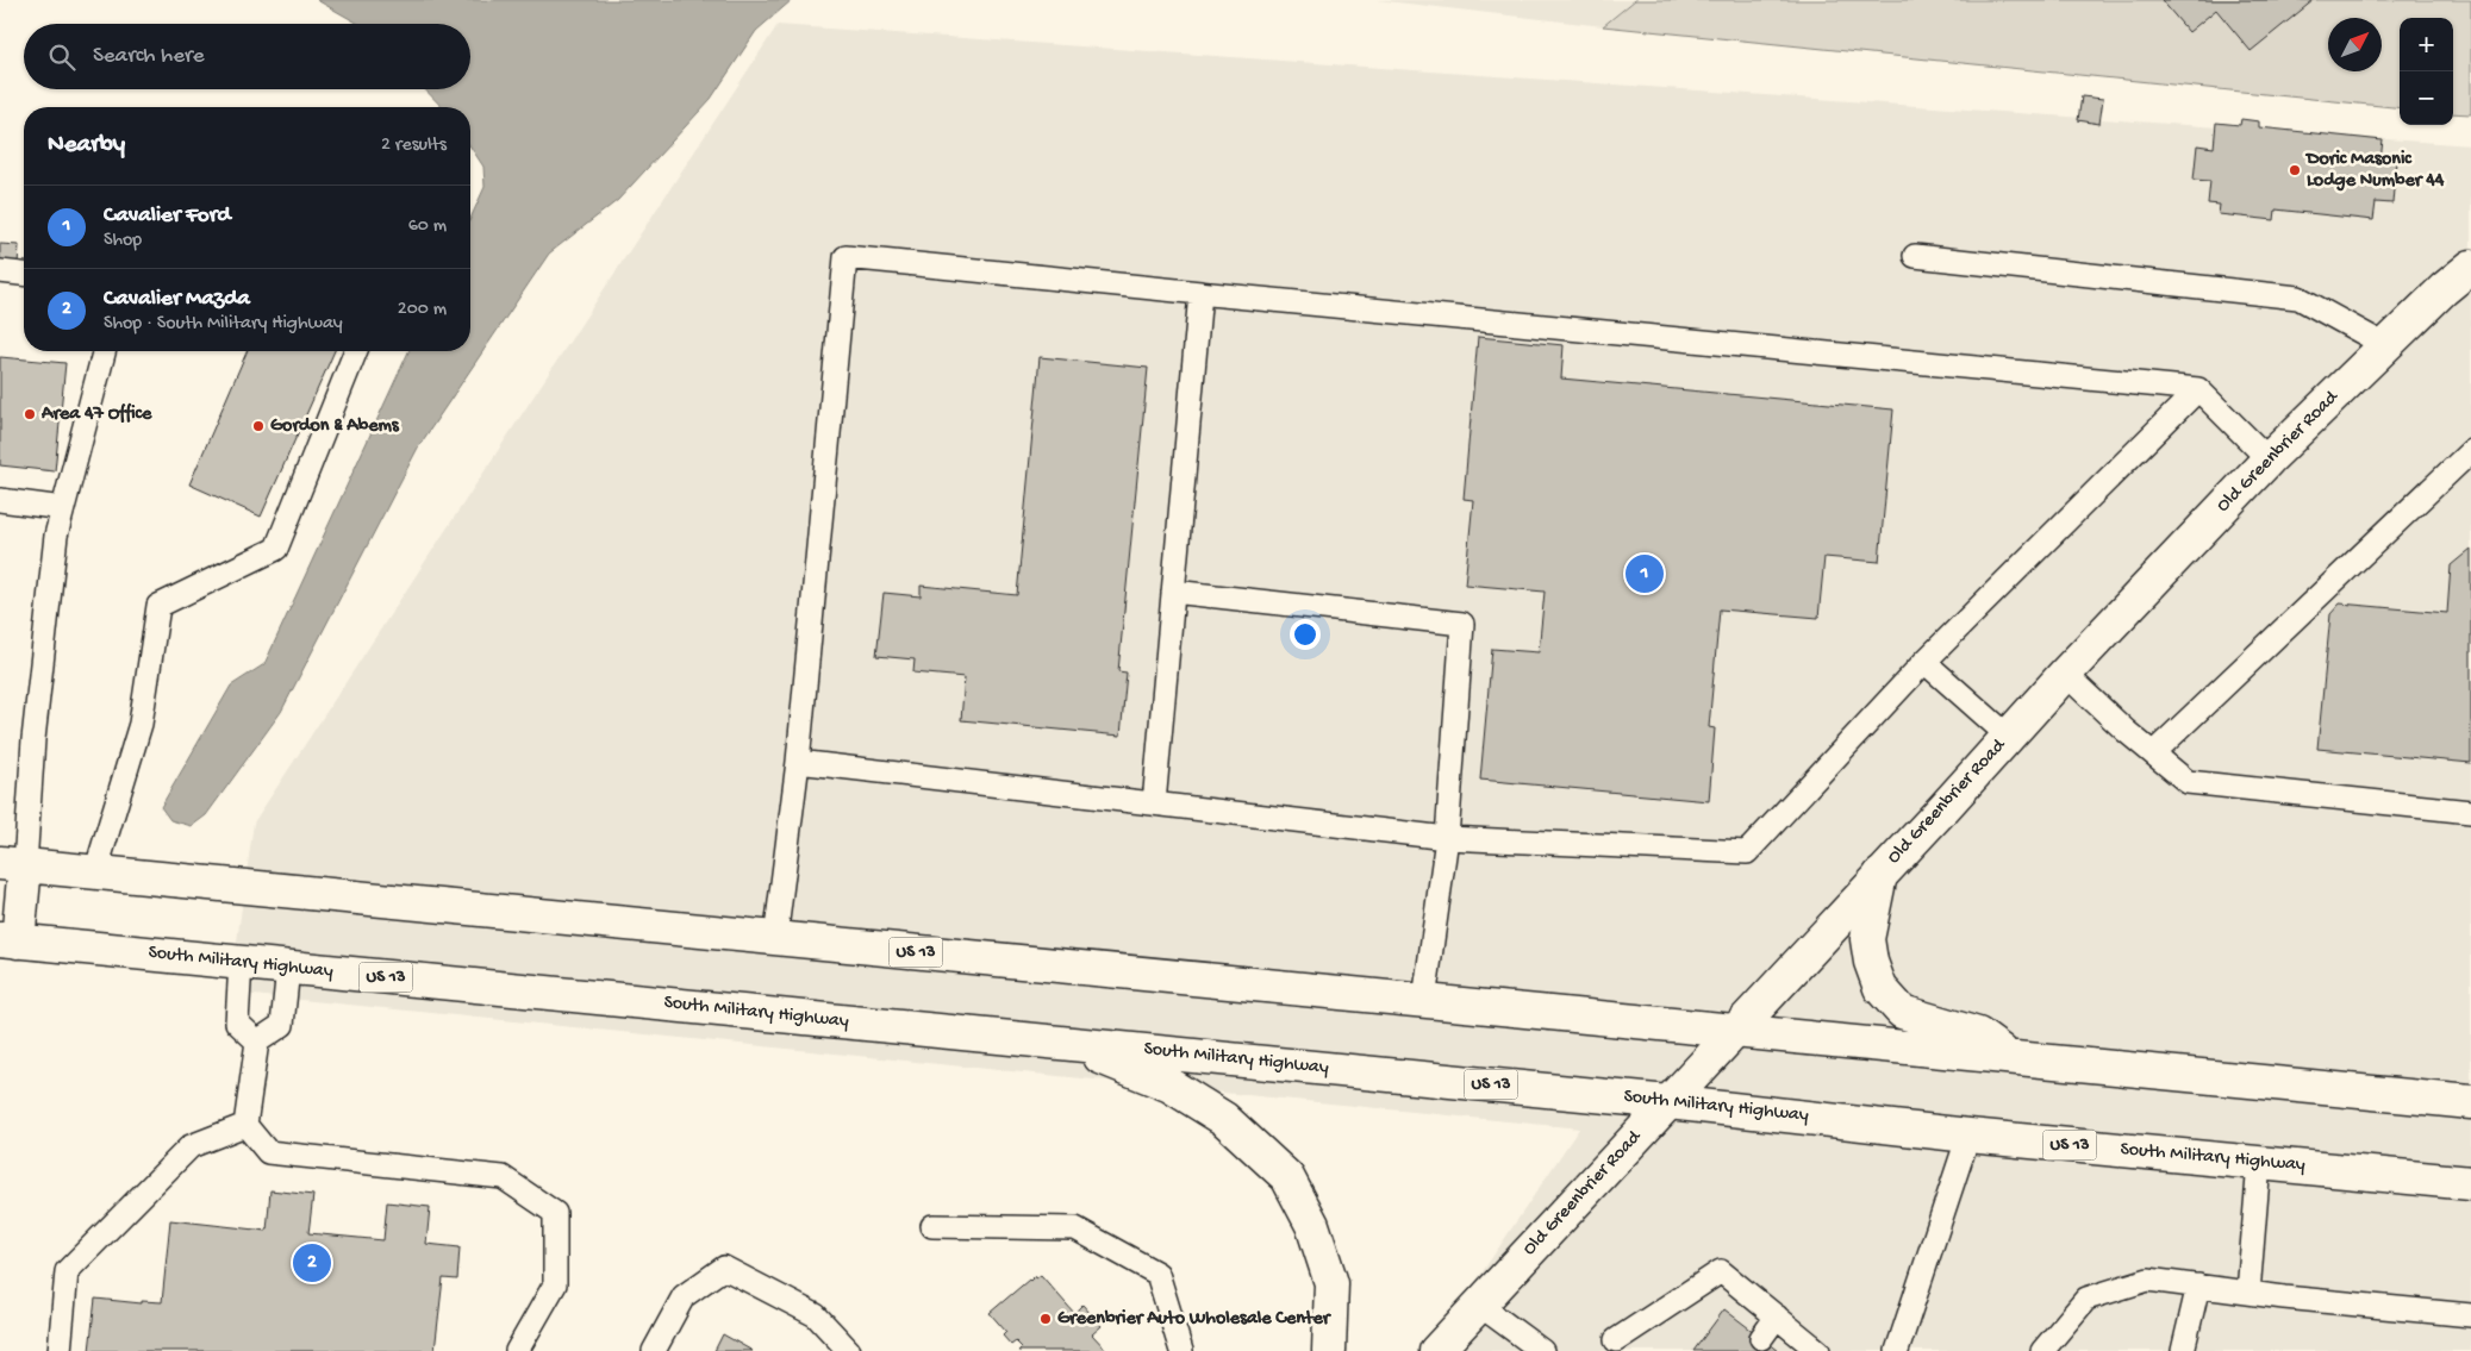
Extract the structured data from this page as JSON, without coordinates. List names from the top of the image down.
{
  "streets": {
    "main road": ["Old Greenbrier Road", "US 13", "South Military Highway"]
  },
  "crossings": [
    ["Old Greenbrier Road", "US 13"],
    ["Old Greenbrier Road", "South Military Highway"]
  ],
  "places": [
    "Doric Masonic Lodge Number 44",
    "Area 47 Office",
    "Gordon & Abems",
    "Greenbrier Auto Wholesale Center"
  ],
  "north": "top right",
  "page": {
    "map_buttons": ["+", "−"],
    "search": "Search here",
    "heading": ["Nearby", "2 results"],
    "list": [
      {
        "mark": "1",
        "name": "Cavalier Ford",
        "note": "Shop",
        "value": "60 m"
      },
      {
        "mark": "2",
        "name": "Cavalier Mazda",
        "note": "Shop · South Military Highway",
        "value": "200 m"
      }
    ],
    "pins": ["1", "2"]
  }
}
